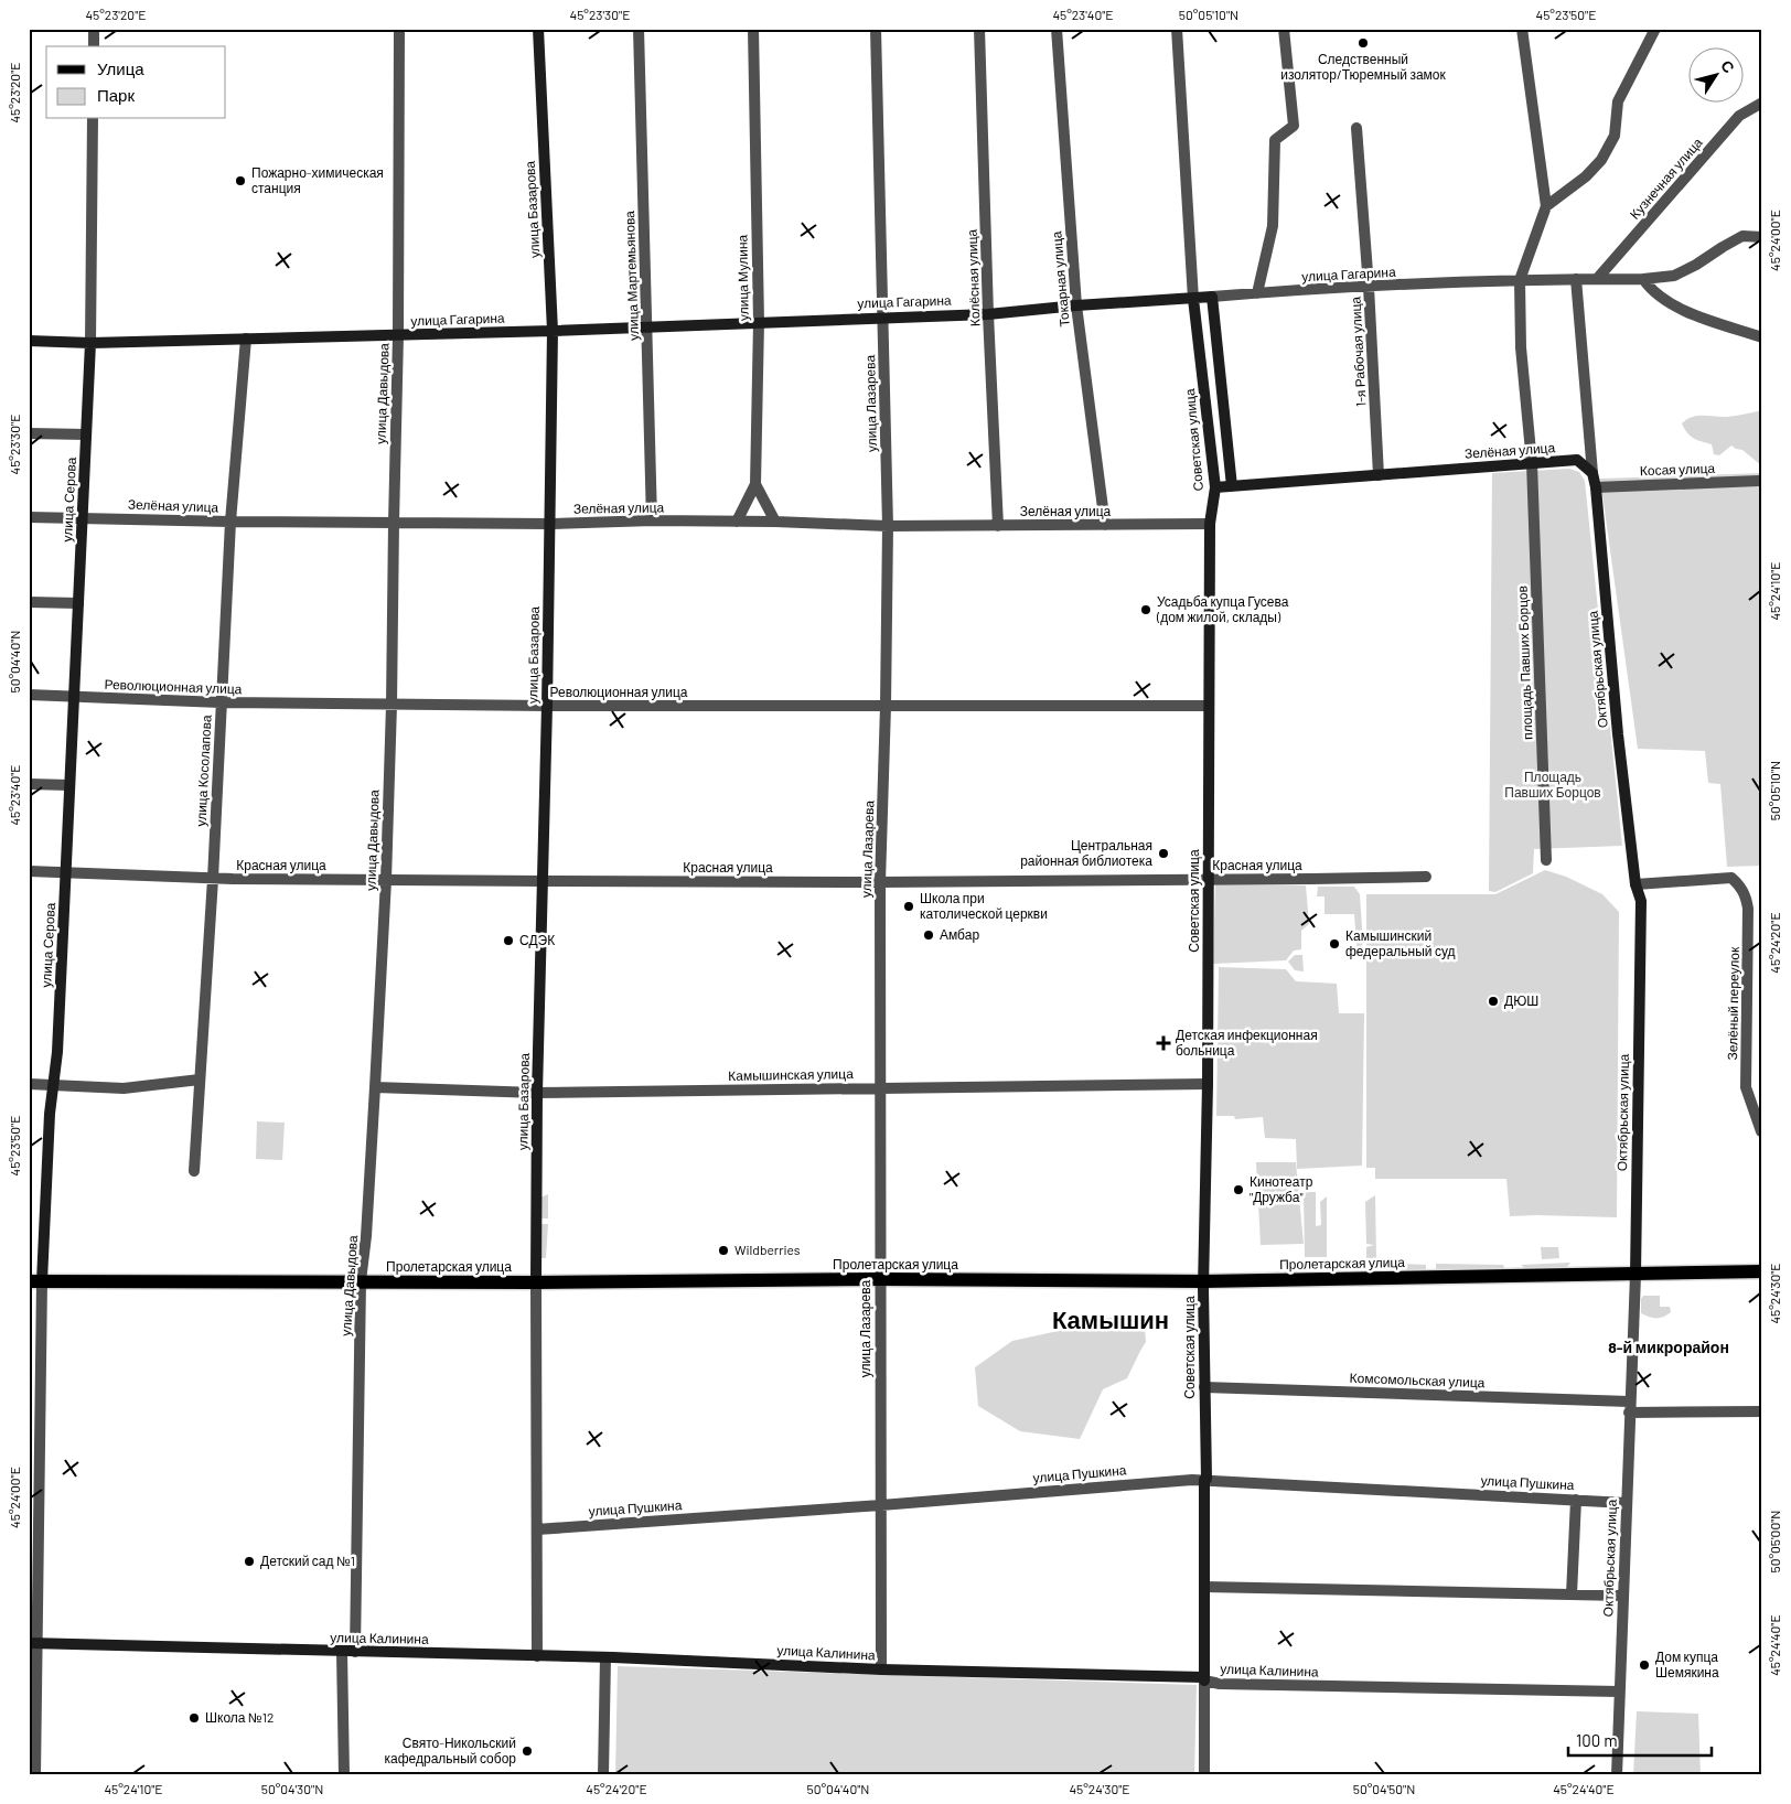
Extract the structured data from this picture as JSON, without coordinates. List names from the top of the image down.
{
  "streets": {
    "main road": ["Пролетарская улица"],
    "street": [
      "Кузнечная улица",
      "улица Базарова",
      "улица Гагарина",
      "улица Мартемьянова",
      "улица Мулина",
      "Колёсная улица",
      "Токарная улица",
      "1-я Рабочая улица",
      "улица Давыдова",
      "улица Лазарева",
      "Советская улица",
      "Зелёная улица",
      "Косая улица",
      "улица Серова",
      "площадь Павших Борцов",
      "Октябрьская улица",
      "Революционная улица",
      "улица Косолапова",
      "Красная улица",
      "Зелёный переулок",
      "Камышинская улица",
      "Комсомольская улица",
      "улица Пушкина",
      "улица Калинина"
    ]
  },
  "crossings": [
    ["Кузнечная улица", "улица Гагарина"],
    ["улица Базарова", "улица Гагарина"],
    ["улица Базарова", "Зелёная улица"],
    ["улица Базарова", "Революционная улица"],
    ["улица Базарова", "Красная улица"],
    ["улица Базарова", "Камышинская улица"],
    ["улица Базарова", "Пролетарская улица"],
    ["улица Гагарина", "улица Мартемьянова"],
    ["улица Гагарина", "улица Мулина"],
    ["улица Гагарина", "Колёсная улица"],
    ["улица Гагарина", "Токарная улица"],
    ["улица Гагарина", "1-я Рабочая улица"],
    ["улица Гагарина", "улица Давыдова"],
    ["улица Гагарина", "улица Лазарева"],
    ["улица Гагарина", "Советская улица"],
    ["улица Гагарина", "улица Серова"],
    ["улица Гагарина", "площадь Павших Борцов"],
    ["улица Гагарина", "улица Косолапова"],
    ["улица Мартемьянова", "Зелёная улица"],
    ["улица Мулина", "Зелёная улица"],
    ["Колёсная улица", "Зелёная улица"],
    ["Токарная улица", "Зелёная улица"],
    ["1-я Рабочая улица", "Зелёная улица"],
    ["улица Давыдова", "Зелёная улица"],
    ["улица Давыдова", "Революционная улица"],
    ["улица Давыдова", "Красная улица"],
    ["улица Давыдова", "Камышинская улица"],
    ["улица Давыдова", "Пролетарская улица"],
    ["улица Давыдова", "улица Калинина"],
    ["улица Лазарева", "Зелёная улица"],
    ["улица Лазарева", "Революционная улица"],
    ["улица Лазарева", "Красная улица"],
    ["улица Лазарева", "Камышинская улица"],
    ["улица Лазарева", "Пролетарская улица"],
    ["улица Лазарева", "улица Пушкина"],
    ["улица Лазарева", "улица Калинина"],
    ["Советская улица", "Зелёная улица"],
    ["Советская улица", "Революционная улица"],
    ["Советская улица", "Красная улица"],
    ["Советская улица", "Камышинская улица"],
    ["Советская улица", "Пролетарская улица"],
    ["Советская улица", "Комсомольская улица"],
    ["Советская улица", "улица Пушкина"],
    ["Советская улица", "улица Калинина"],
    ["Зелёная улица", "улица Серова"],
    ["Зелёная улица", "площадь Павших Борцов"],
    ["Зелёная улица", "Октябрьская улица"],
    ["Зелёная улица", "улица Косолапова"],
    ["Косая улица", "Октябрьская улица"],
    ["улица Серова", "Революционная улица"],
    ["улица Серова", "Красная улица"],
    ["улица Серова", "Пролетарская улица"],
    ["улица Серова", "улица Калинина"],
    ["Октябрьская улица", "Зелёный переулок"],
    ["Октябрьская улица", "Пролетарская улица"],
    ["Октябрьская улица", "Комсомольская улица"],
    ["Октябрьская улица", "улица Пушкина"],
    ["Октябрьская улица", "улица Калинина"],
    ["Революционная улица", "улица Косолапова"],
    ["улица Косолапова", "Красная улица"]
  ],
  "districts": ["Камышин", "8-й микрорайон"],
  "parks": ["Площадь Павших Борцов"],
  "places": {
    "other": [
      "Следственный изолятор/Тюремный замок",
      "Пожарно-химическая станция",
      "Усадьба купца Гусева (дом жилой, склады)",
      "Центральная районная библиотека",
      "Школа при католической церкви",
      "Амбар",
      "СДЭК",
      "Камышинский федеральный суд",
      "ДЮШ",
      "Кинотеатр \"Дружба\"",
      "Wildberries",
      "Детский сад №1",
      "Дом купца Шемякина",
      "Школа №12",
      "Свято-Никольский кафедральный собор"
    ],
    "health": ["Детская инфекционная больница"]
  },
  "legend": ["Улица", "Парк"],
  "scale_bar": "100 m",
  "north": "top right",
  "coordinates": [
    "45°23'20\"E",
    "45°23'30\"E",
    "45°23'40\"E",
    "50°05'10\"N",
    "45°23'50\"E",
    "45°24'00\"E",
    "45°24'10\"E",
    "50°04'40\"N",
    "45°24'20\"E",
    "45°24'30\"E",
    "50°05'00\"N",
    "45°24'40\"E",
    "50°04'30\"N",
    "50°04'50\"N"
  ]
}
